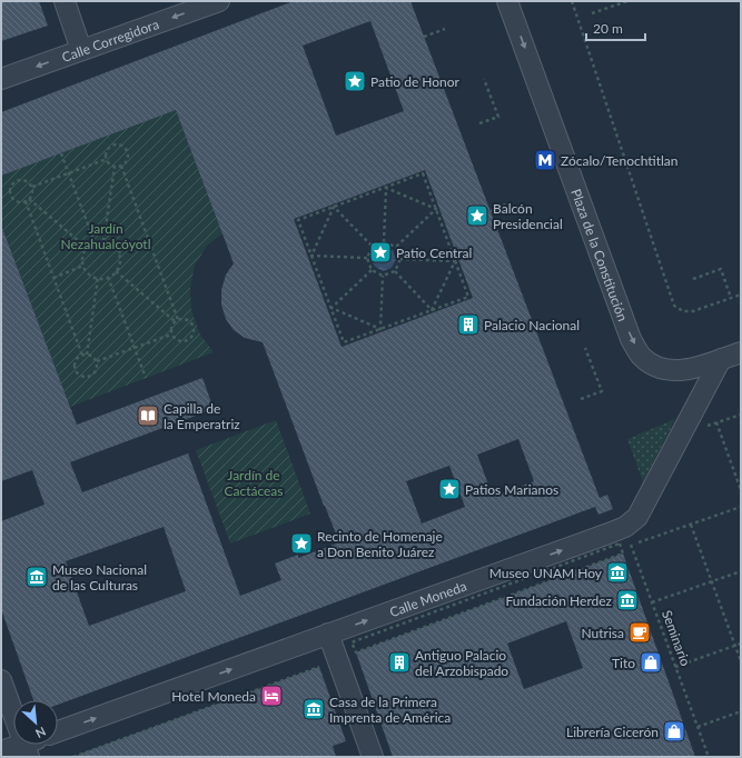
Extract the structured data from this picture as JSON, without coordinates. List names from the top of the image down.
{
  "streets": {
    "street": ["Calle Corregidora", "Plaza de la Constitución", "Calle Moneda"],
    "path": ["Seminario"]
  },
  "crossings": [
    ["Plaza de la Constitución", "Calle Moneda"],
    ["Calle Moneda", "Seminario"]
  ],
  "one_way": ["Calle Corregidora", "Plaza de la Constitución", "Calle Moneda"],
  "parks": ["Jardín Nezahualcóyotl", "Jardín de Cactáceas"],
  "places": {
    "place": [
      "Patio de Honor",
      "Balcón Presidencial",
      "Patio Central",
      "Patios Marianos",
      "Recinto de Homenaje a Don Benito Juárez"
    ],
    "metro station": ["Zócalo/Tenochtitlan"],
    "building": ["Palacio Nacional", "Antiguo Palacio del Arzobispado"],
    "library": ["Capilla de la Emperatriz"],
    "museum": [
      "Museo UNAM Hoy",
      "Museo Nacional de las Culturas",
      "Fundación Herdez",
      "Casa de la Primera Imprenta de América"
    ],
    "cafe": ["Nutrisa"],
    "shop": ["Tito", "Librería Cicerón"],
    "hotel": ["Hotel Moneda"]
  },
  "scale_bar": "20 m",
  "north": "bottom right"
}
